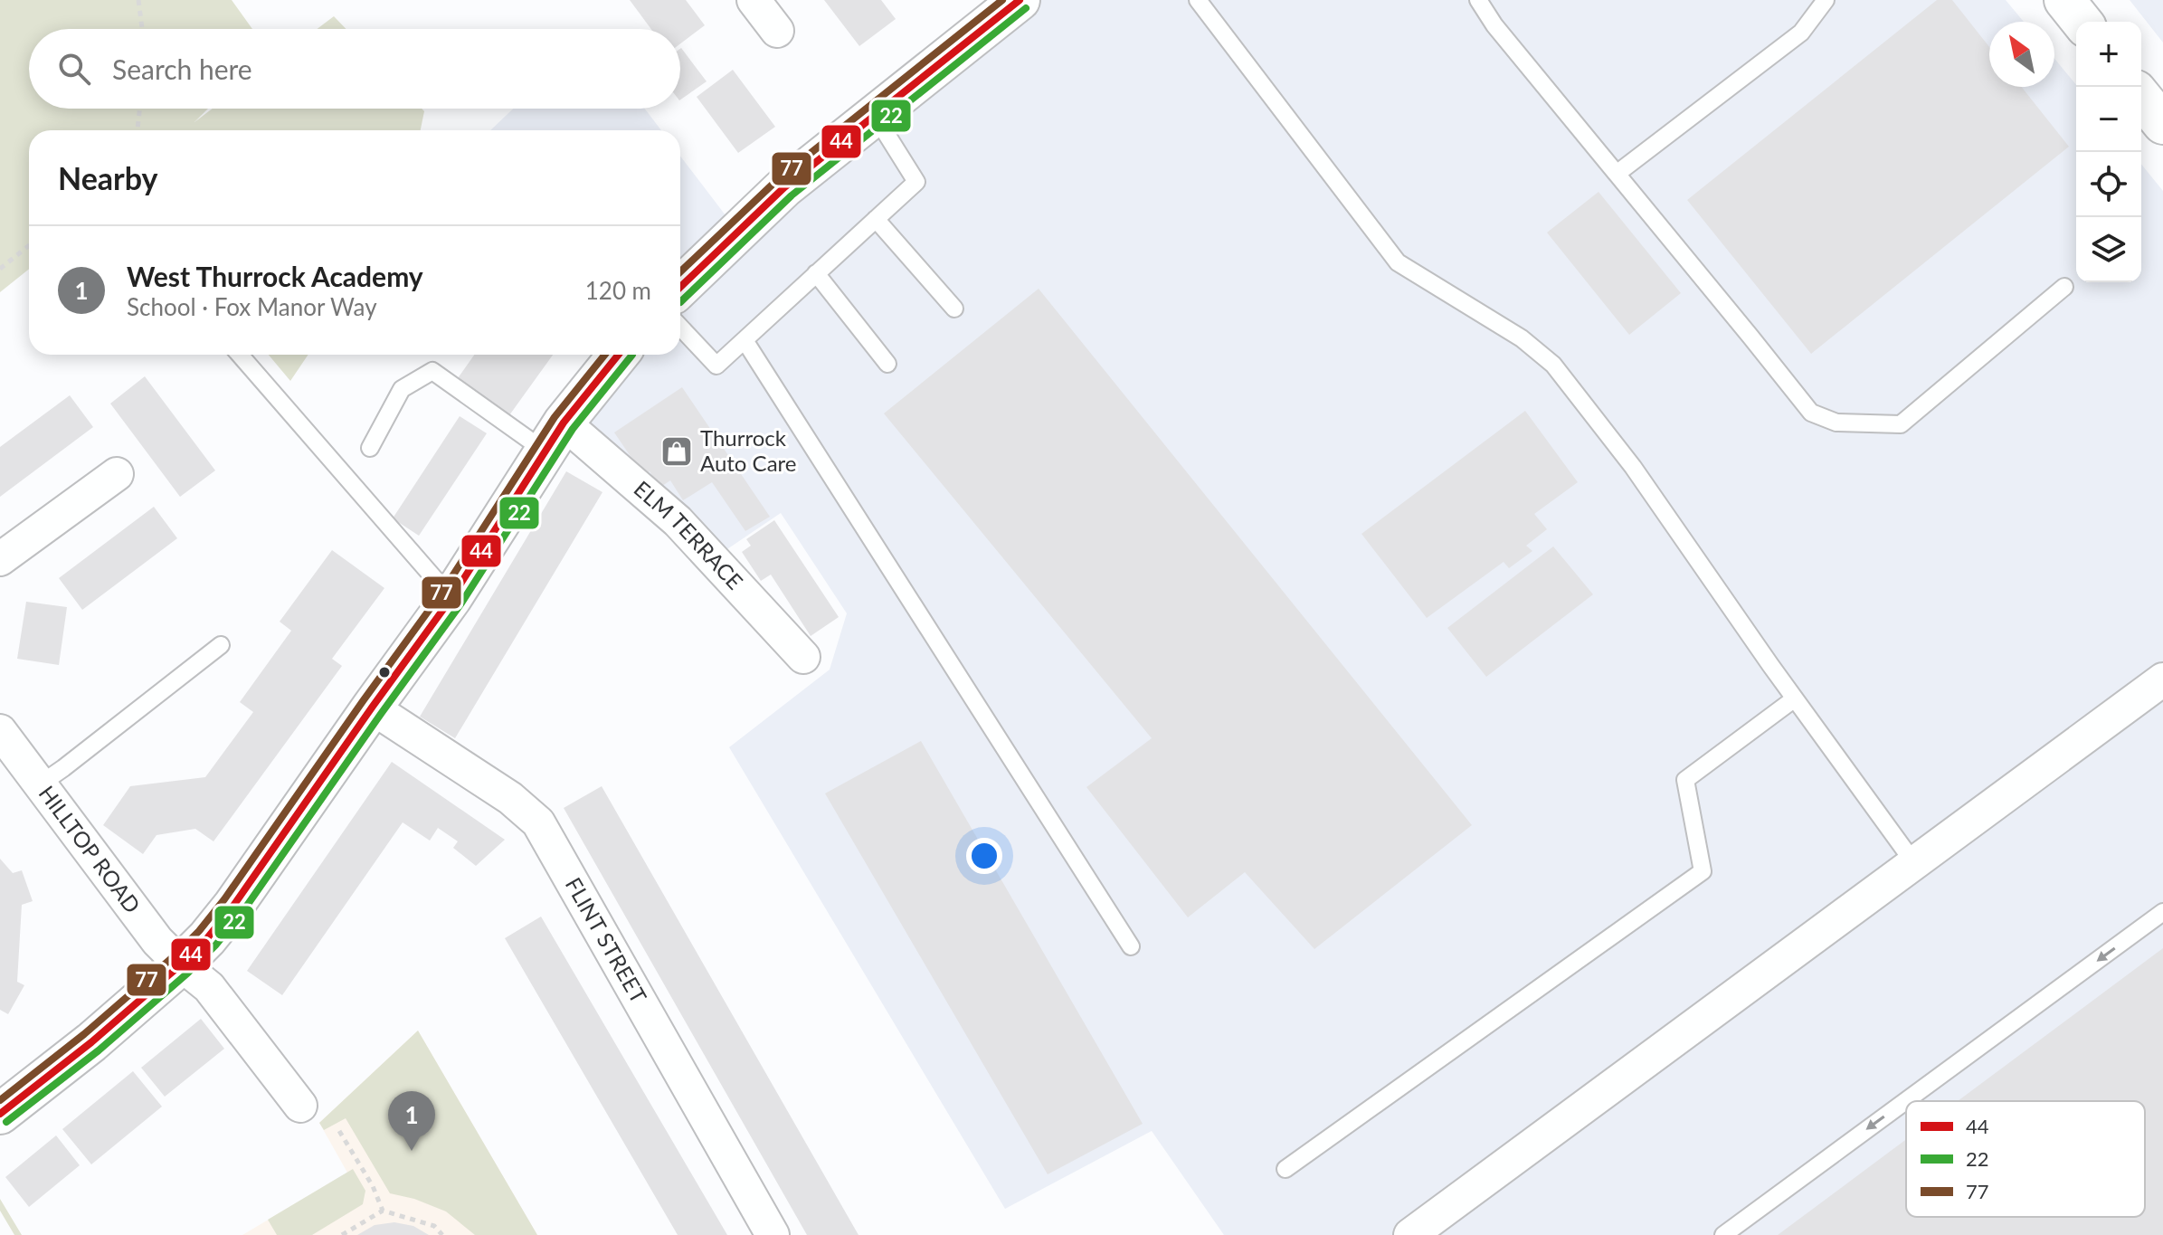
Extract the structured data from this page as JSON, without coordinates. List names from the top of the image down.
{
  "streets": {
    "street": ["ELM TERRACE", "HILLTOP ROAD", "FLINT STREET"]
  },
  "places": {
    "shop": ["Thurrock Auto Care"]
  },
  "lines": ["transit line 44", "transit line 77", "transit line 22"],
  "legend": ["44", "22", "77"],
  "north": "top left",
  "page": {
    "map_buttons": ["+", "−"],
    "search": "Search here",
    "heading": "Nearby",
    "list": [
      {
        "mark": "1",
        "name": "West Thurrock Academy",
        "note": "School · Fox Manor Way",
        "value": "120 m"
      }
    ],
    "pins": "1"
  }
}
